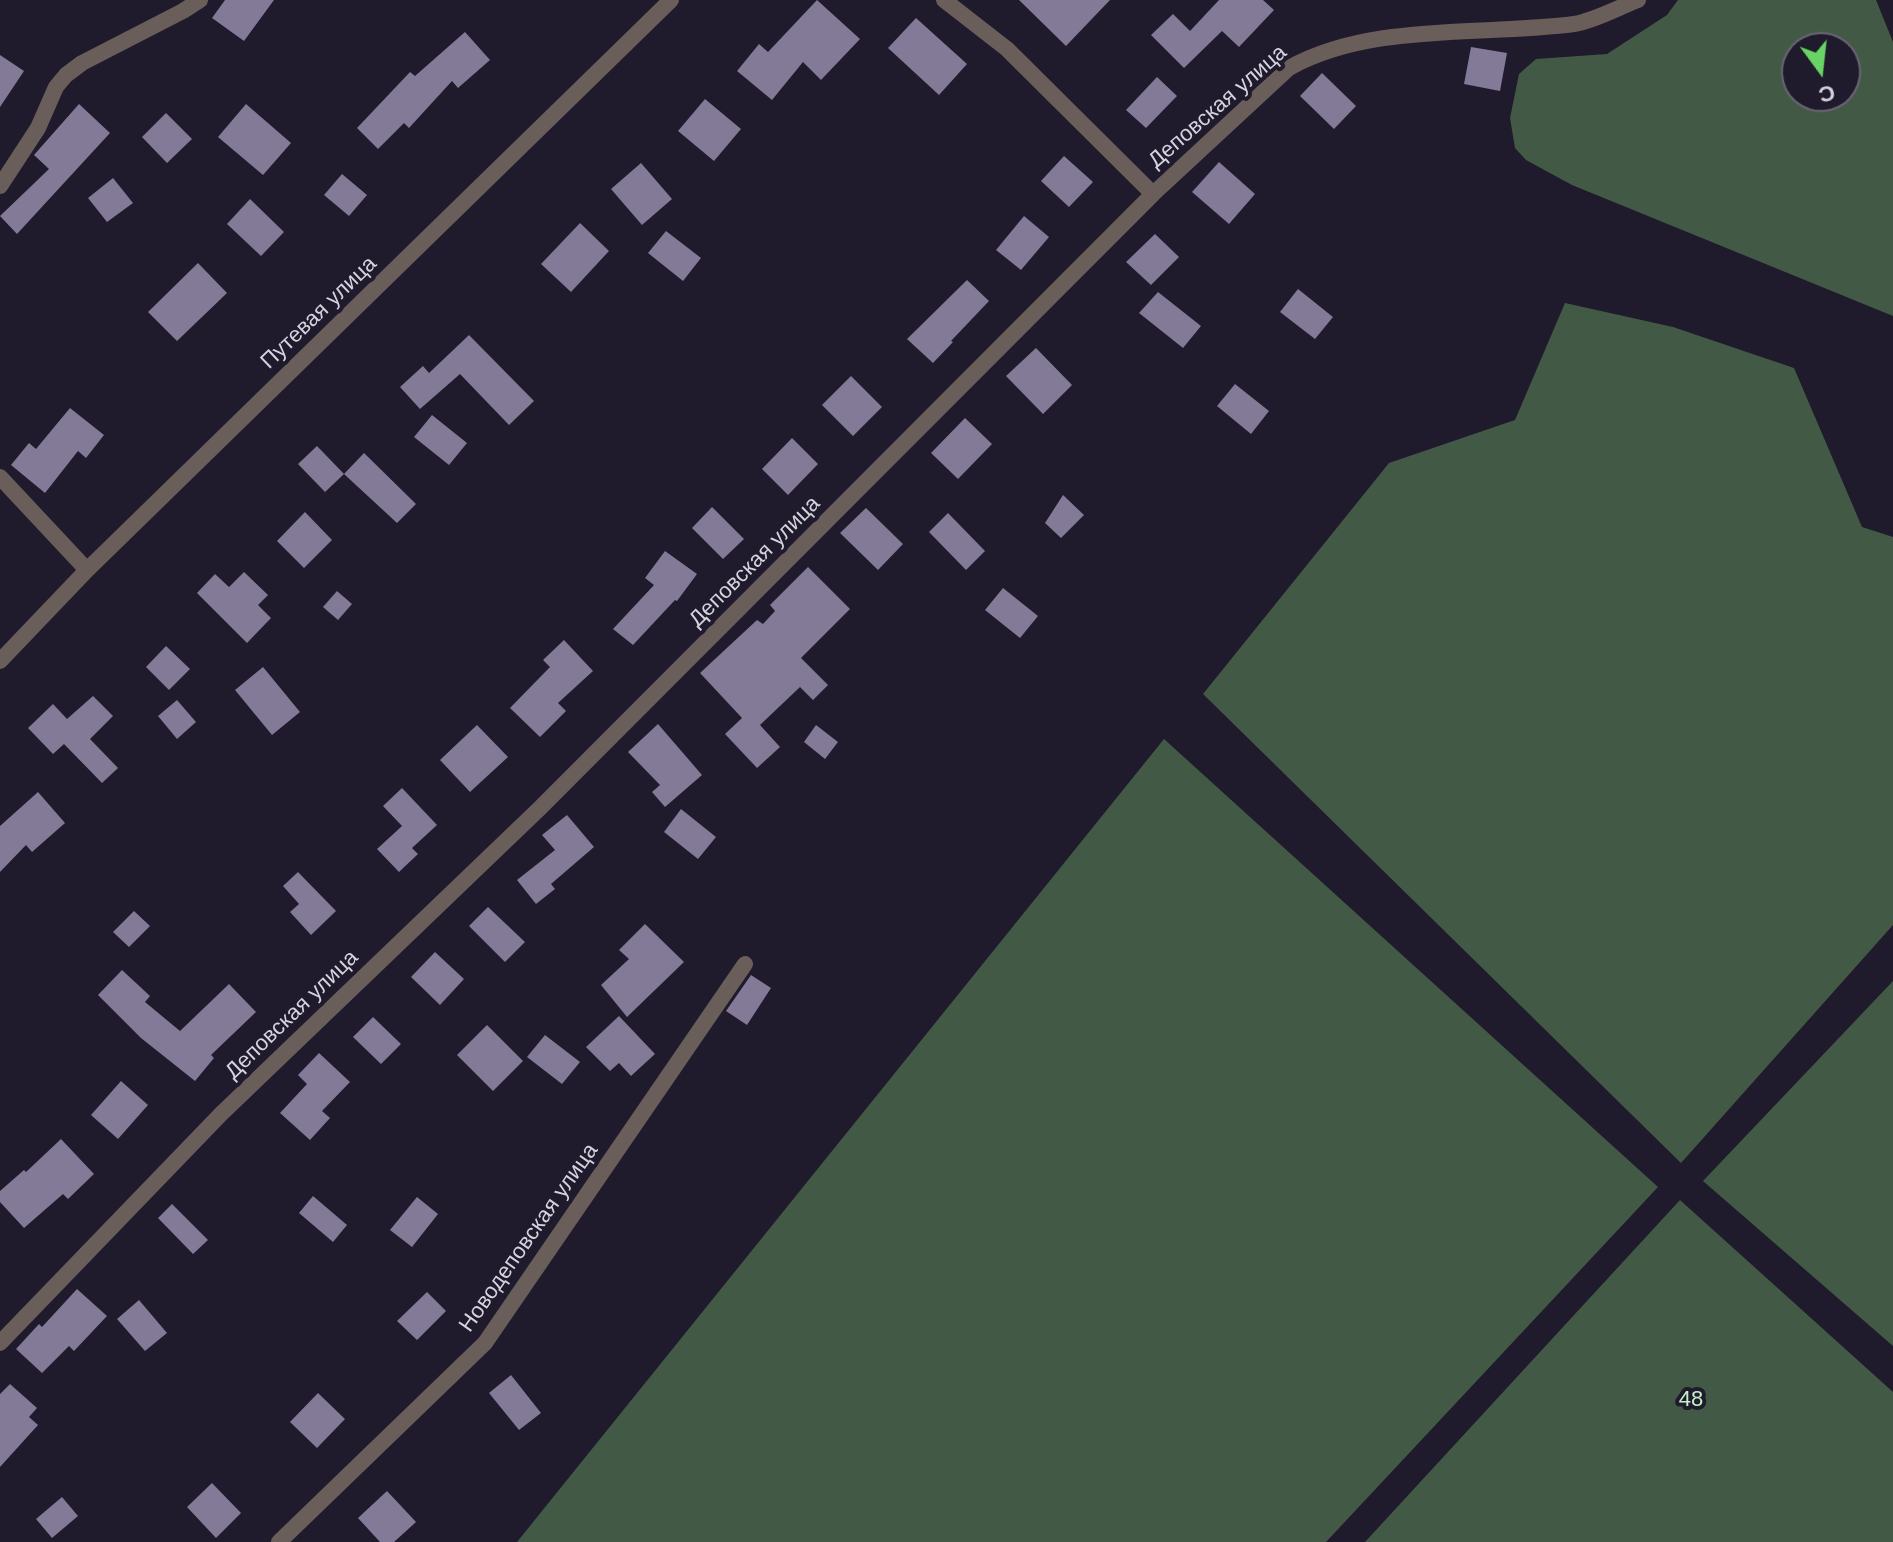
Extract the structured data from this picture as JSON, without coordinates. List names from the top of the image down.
{
  "streets": {
    "street": ["Деповская улица", "Путевая улица", "Новодеповская улица"]
  },
  "parks": ["48"],
  "north": "bottom"
}
